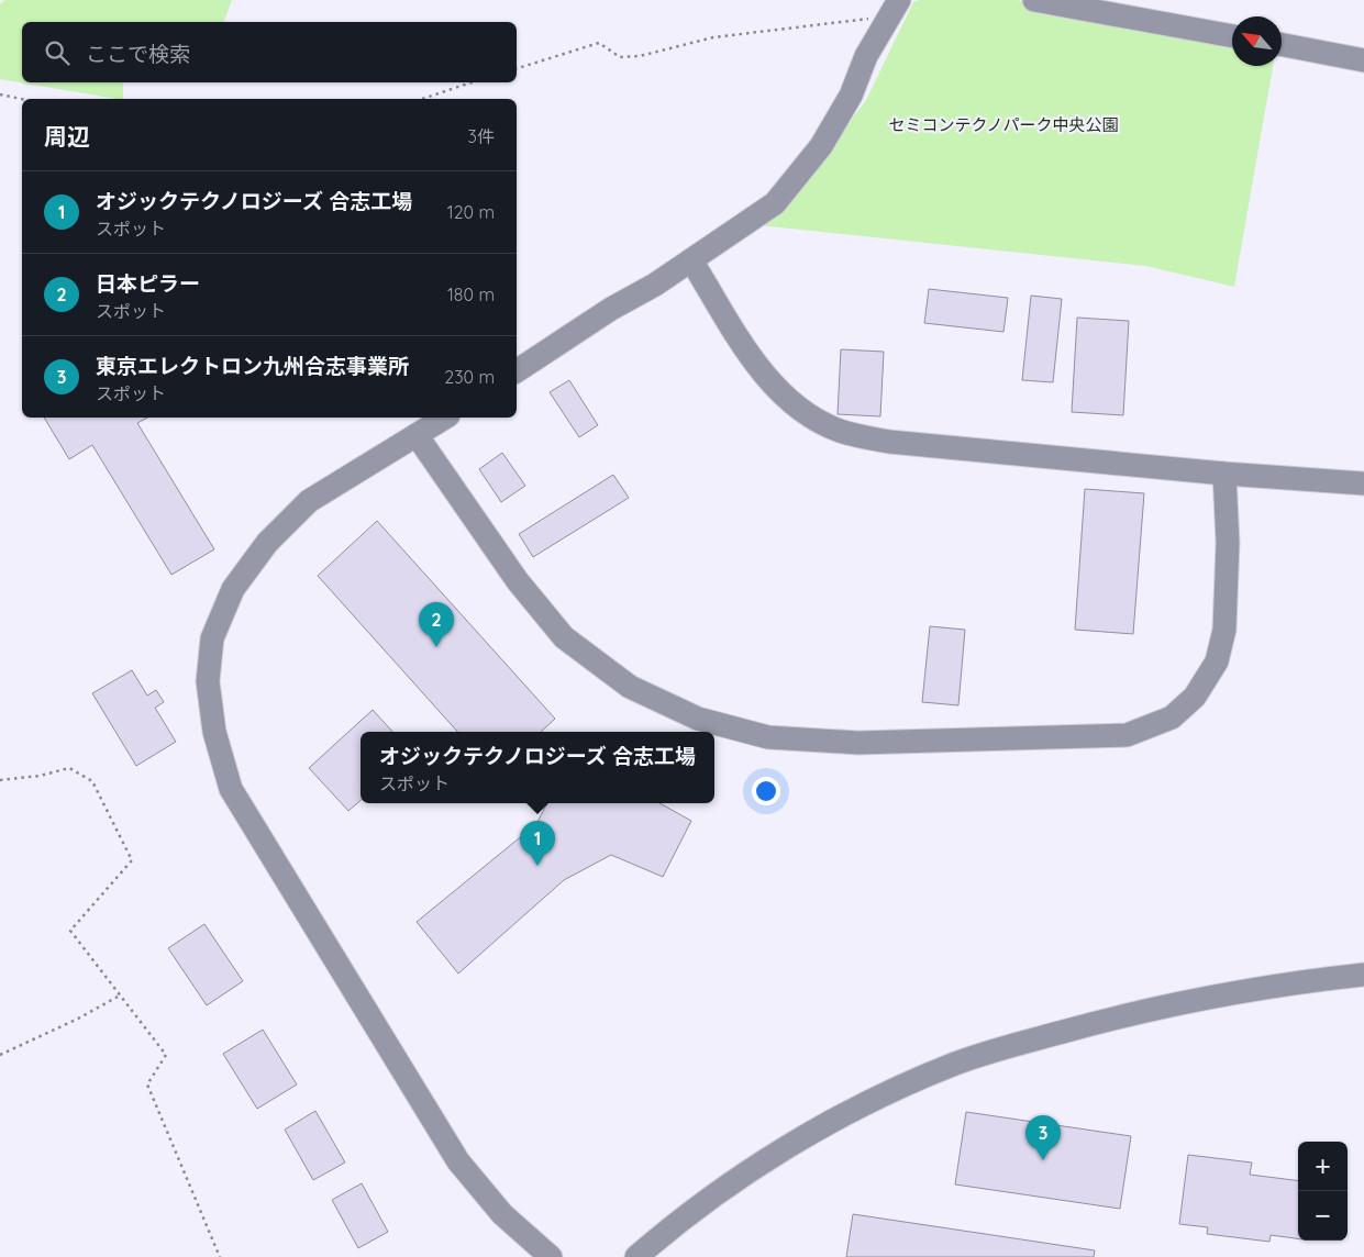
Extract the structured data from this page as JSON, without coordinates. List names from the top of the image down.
{
  "parks": ["セミコンテクノパーク中央公園"],
  "north": "top left",
  "page": {
    "search": "ここで検索",
    "heading": ["周辺", "3件"],
    "list": [
      {
        "mark": "1",
        "name": "オジックテクノロジーズ 合志工場",
        "note": "スポット",
        "value": "120 m"
      },
      {
        "mark": "2",
        "name": "日本ピラー",
        "note": "スポット",
        "value": "180 m"
      },
      {
        "mark": "3",
        "name": "東京エレクトロン九州合志事業所",
        "note": "スポット",
        "value": "230 m"
      }
    ],
    "pins": ["2", "1", "3"],
    "popup": ["オジックテクノロジーズ 合志工場", "スポット"],
    "map_buttons": ["+", "−"]
  }
}
